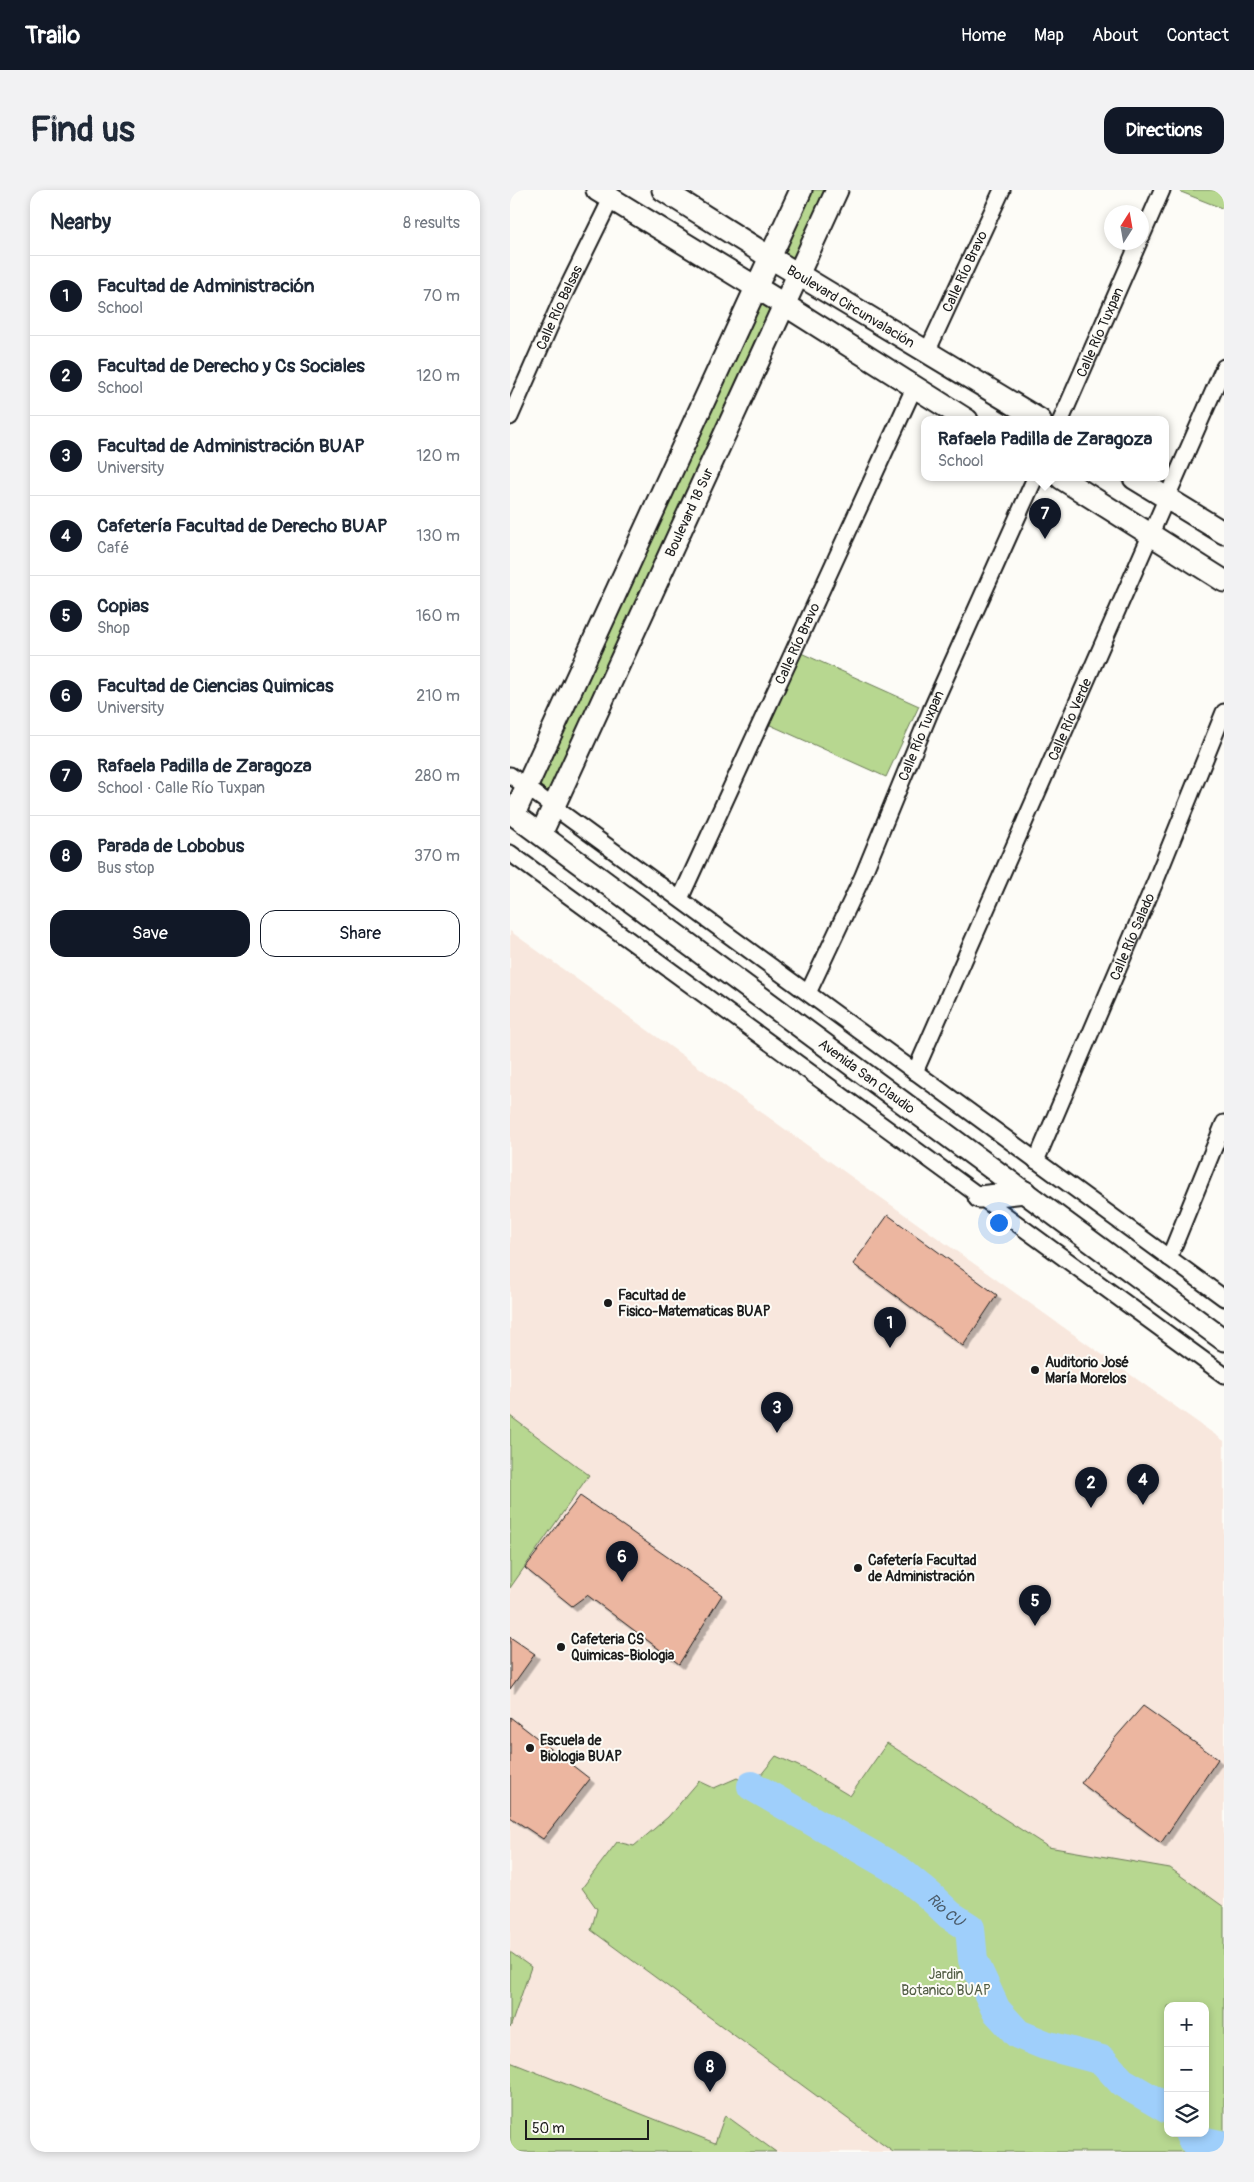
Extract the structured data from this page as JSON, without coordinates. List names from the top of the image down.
{
  "streets": {
    "street": [
      "Calle Río Bravo",
      "Boulevard Circunvalación",
      "Calle Río Balsas",
      "Calle Río Tuxpan",
      "Boulevard 18 Sur",
      "Calle Río Verde",
      "Calle Río Salado",
      "Avenida San Claudio"
    ]
  },
  "crossings": [
    ["Calle Río Bravo", "Boulevard Circunvalación"],
    ["Boulevard Circunvalación", "Boulevard 18 Sur"],
    ["Boulevard 18 Sur", "Avenida San Claudio"]
  ],
  "water": ["Rio CU"],
  "parks": ["Jardin Botanico BUAP"],
  "places": [
    "Facultad de Fisico-Matematicas BUAP",
    "Auditorio José María Morelos",
    "Cafetería Facultad de Administración",
    "Cafeteria CS Quimicas-Biologia",
    "Escuela de Biologia BUAP"
  ],
  "scale_bar": "50 m",
  "north": "top",
  "page": {
    "header": "Trailo",
    "nav": [
      "Home",
      "Map",
      "About",
      "Contact"
    ],
    "buttons": [
      "Directions",
      ["Save", "Share"]
    ],
    "title": "Find us",
    "heading": ["Nearby", "8 results"],
    "list": [
      {
        "mark": "1",
        "name": "Facultad de Administración",
        "note": "School",
        "value": "70 m"
      },
      {
        "mark": "2",
        "name": "Facultad de Derecho y Cs Sociales",
        "note": "School",
        "value": "120 m"
      },
      {
        "mark": "3",
        "name": "Facultad de Administración BUAP",
        "note": "University",
        "value": "120 m"
      },
      {
        "mark": "4",
        "name": "Cafetería Facultad de Derecho BUAP",
        "note": "Café",
        "value": "130 m"
      },
      {
        "mark": "5",
        "name": "Copias",
        "note": "Shop",
        "value": "160 m"
      },
      {
        "mark": "6",
        "name": "Facultad de Ciencias Quimicas",
        "note": "University",
        "value": "210 m"
      },
      {
        "mark": "7",
        "name": "Rafaela Padilla de Zaragoza",
        "note": "School · Calle Río Tuxpan",
        "value": "280 m"
      },
      {
        "mark": "8",
        "name": "Parada de Lobobus",
        "note": "Bus stop",
        "value": "370 m"
      }
    ],
    "popup": ["Rafaela Padilla de Zaragoza", "School"],
    "pins": [
      "7",
      "1",
      "3",
      "4",
      "2",
      "6",
      "5",
      "8"
    ],
    "map_buttons": ["+", "−"],
    "scale": "50 m"
  }
}
